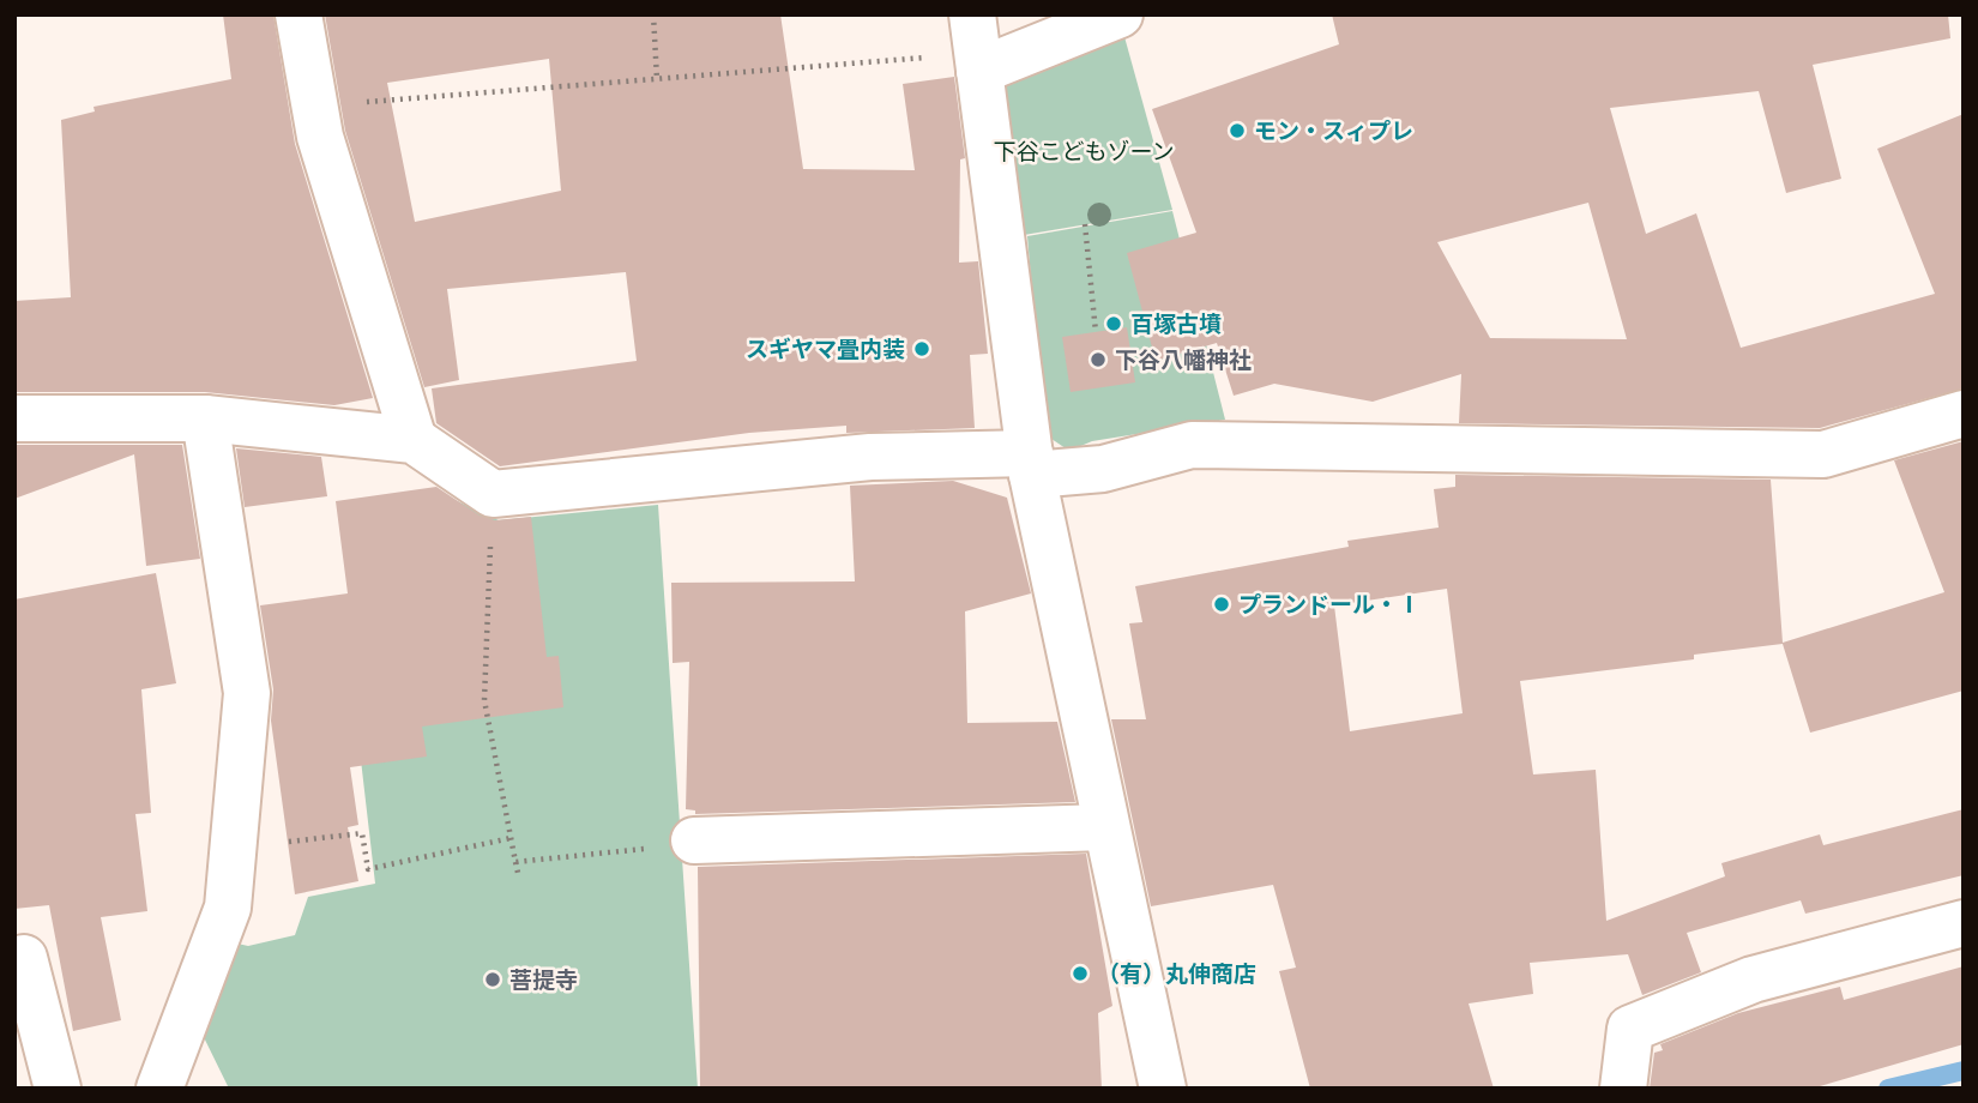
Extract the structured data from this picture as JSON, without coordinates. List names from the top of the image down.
{
  "parks": ["下谷こどもゾーン"],
  "places": [
    "モン・スィプレ",
    "百塚古墳",
    "スギヤマ畳内装",
    "下谷八幡神社",
    "プランドール・Ⅰ",
    "（有）丸伸商店",
    "菩提寺"
  ]
}
